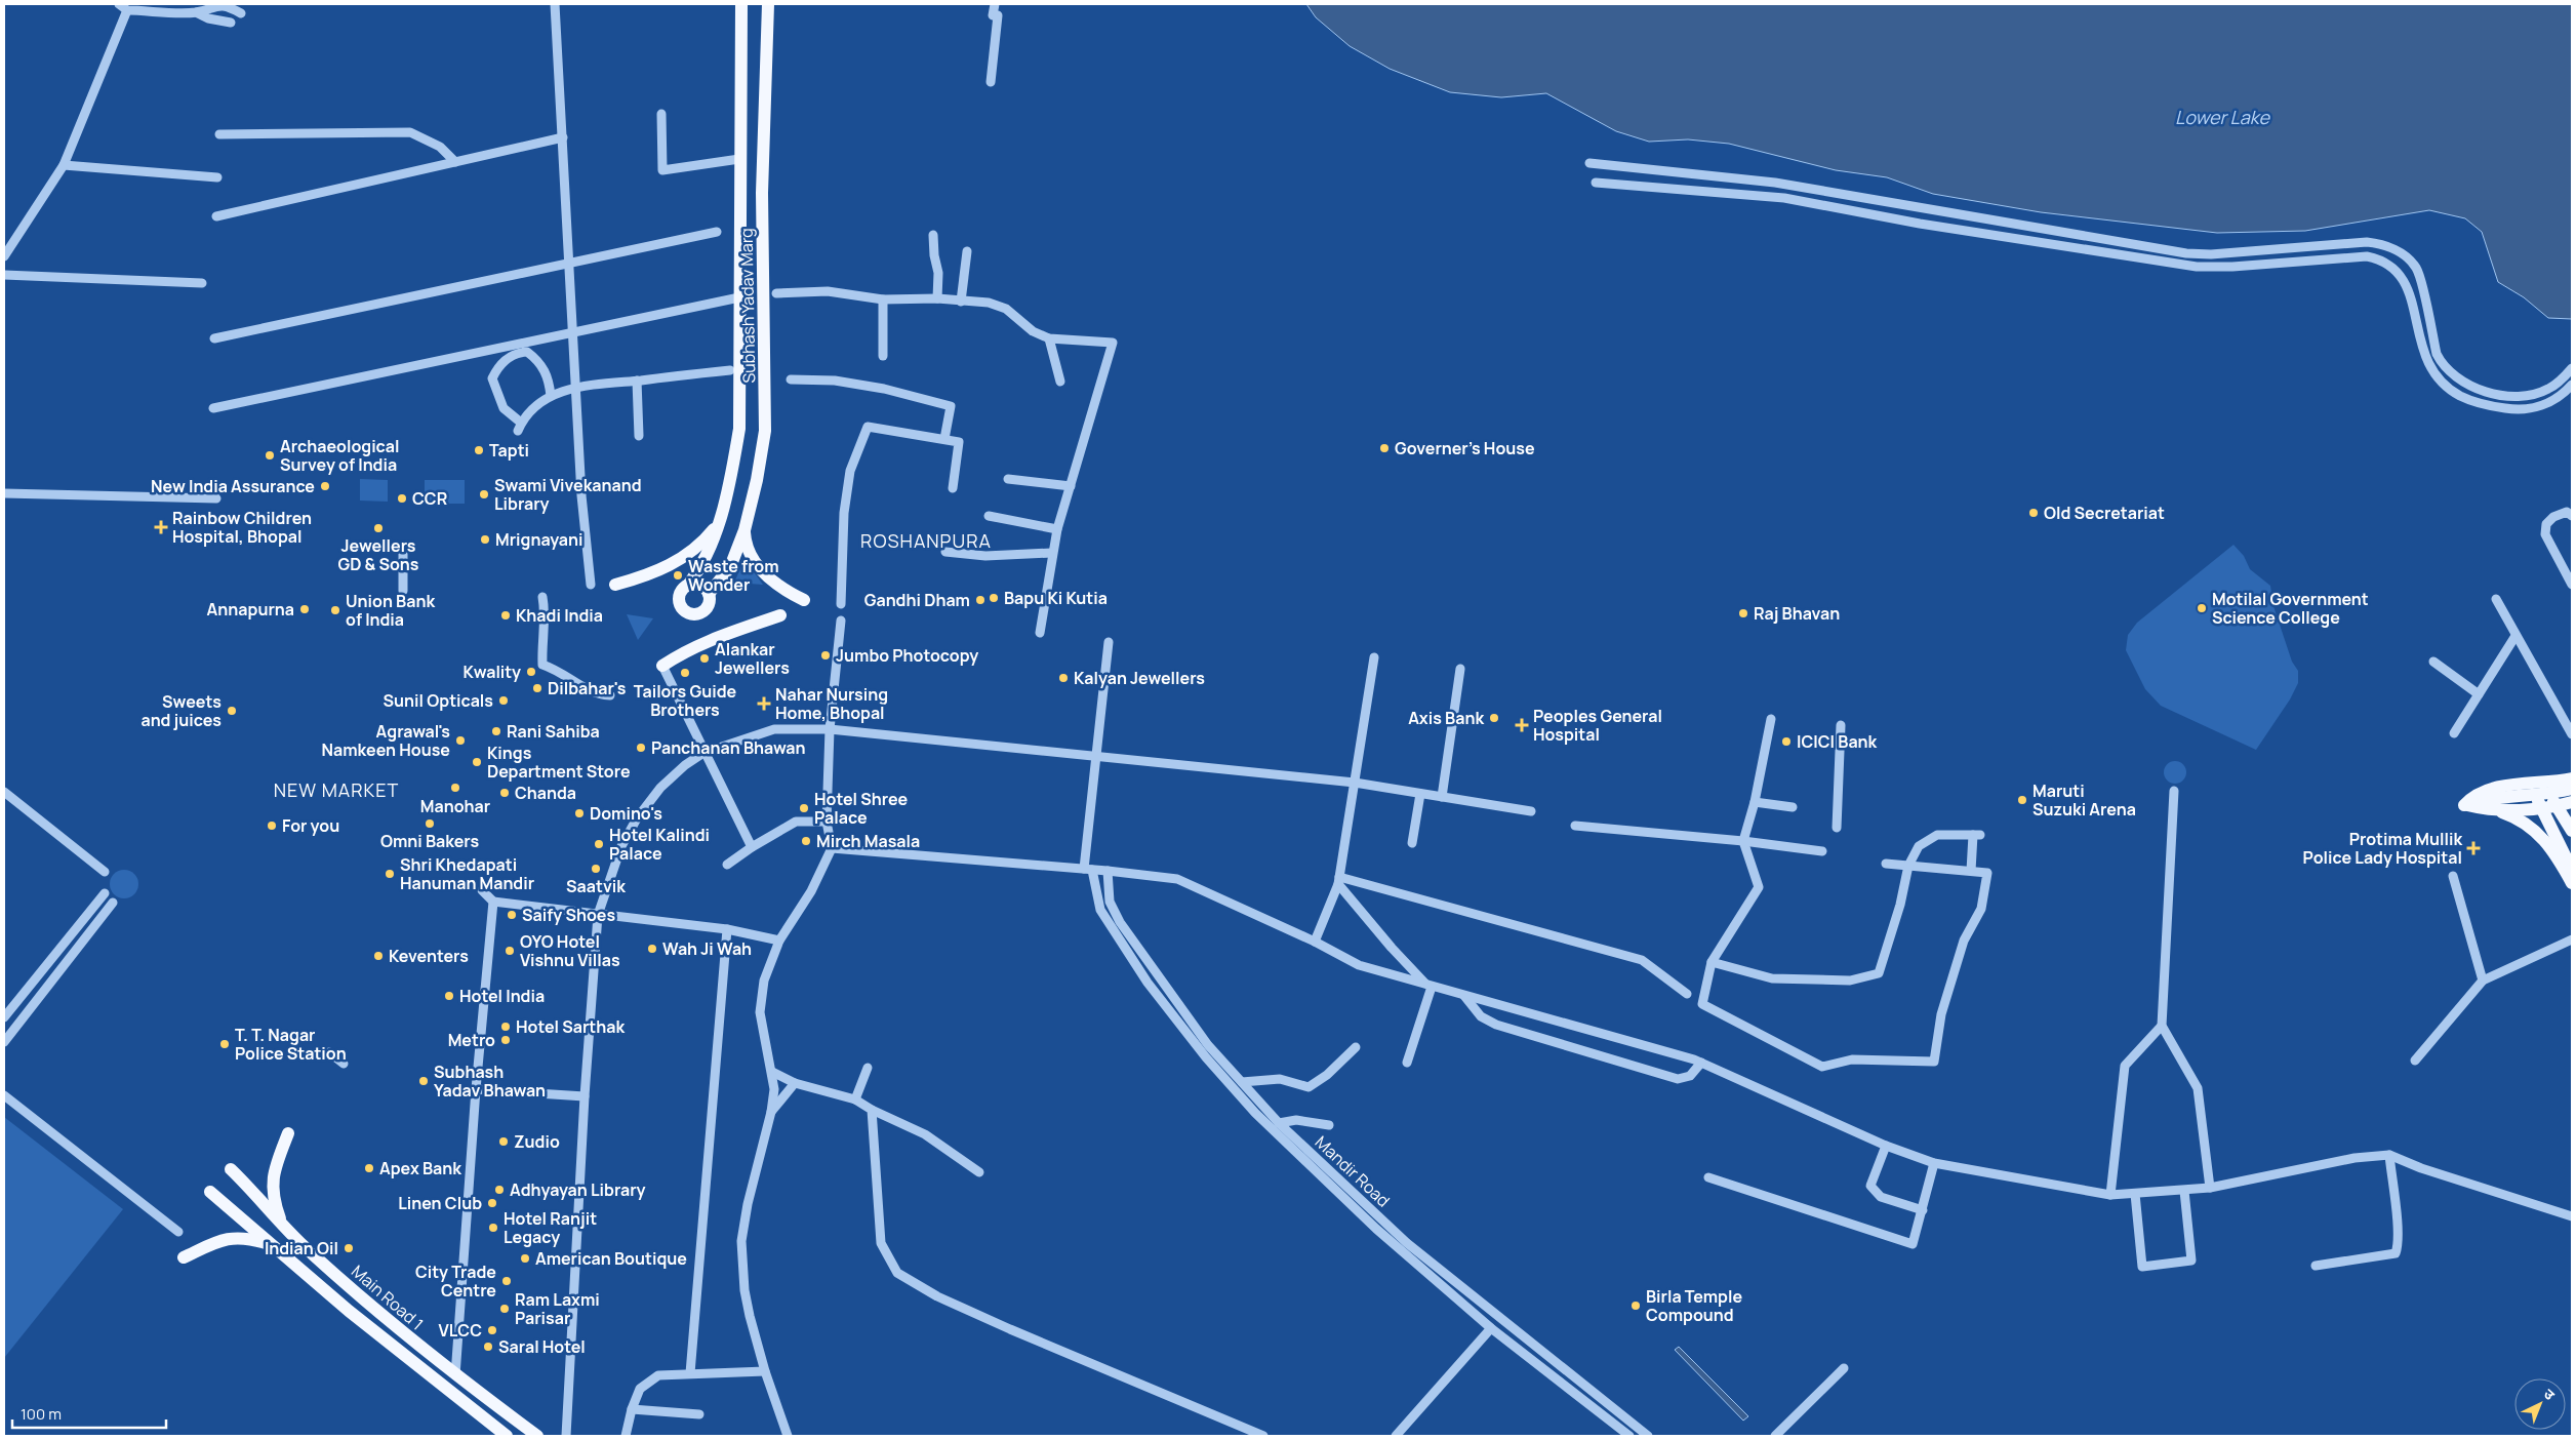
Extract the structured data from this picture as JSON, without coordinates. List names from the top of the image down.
{
  "streets": {
    "main road": ["Subhash Yadav Marg", "Main Road 1"],
    "street": ["Mandir Road"]
  },
  "districts": ["ROSHANPURA", "NEW MARKET"],
  "water": ["Lower Lake"],
  "places": {
    "other": [
      "Governer's House",
      "Tapti",
      "Archaeological Survey of India",
      "New India Assurance",
      "Swami Vivekanand Library",
      "CCR",
      "Old Secretariat",
      "Jewellers GD & Sons",
      "Mrignayani",
      "Waste from Wonder",
      "Bapu Ki Kutia",
      "Gandhi Dham",
      "Motilal Government Science College",
      "Annapurna",
      "Union Bank of India",
      "Raj Bhavan",
      "Khadi India",
      "Jumbo Photocopy",
      "Alankar Jewellers",
      "Kwality",
      "Tailors Guide Brothers",
      "Kalyan Jewellers",
      "Dilbahar's",
      "Sunil Opticals",
      "Sweets and juices",
      "Axis Bank",
      "Rani Sahiba",
      "Agrawal's Namkeen House",
      "ICICI Bank",
      "Panchanan Bhawan",
      "Kings Department Store",
      "Manohar",
      "Chanda",
      "Maruti Suzuki Arena",
      "Hotel Shree Palace",
      "Domino's",
      "Omni Bakers",
      "For you",
      "Mirch Masala",
      "Hotel Kalindi Palace",
      "Saatvik",
      "Shri Khedapati Hanuman Mandir",
      "Saify Shoes",
      "Wah Ji Wah",
      "OYO Hotel Vishnu Villas",
      "Keventers",
      "Hotel India",
      "Hotel Sarthak",
      "Metro",
      "T. T. Nagar Police Station",
      "Subhash Yadav Bhawan",
      "Zudio",
      "Apex Bank",
      "Adhyayan Library",
      "Linen Club",
      "Hotel Ranjit Legacy",
      "Indian Oil",
      "American Boutique",
      "City Trade Centre",
      "Birla Temple Compound",
      "Ram Laxmi Parisar",
      "VLCC",
      "Saral Hotel"
    ],
    "health": [
      "Rainbow Children Hospital, Bhopal",
      "Nahar Nursing Home, Bhopal",
      "Peoples General Hospital",
      "Protima Mullik Police Lady Hospital"
    ]
  },
  "scale_bar": "100 m",
  "north": "top right"
}
